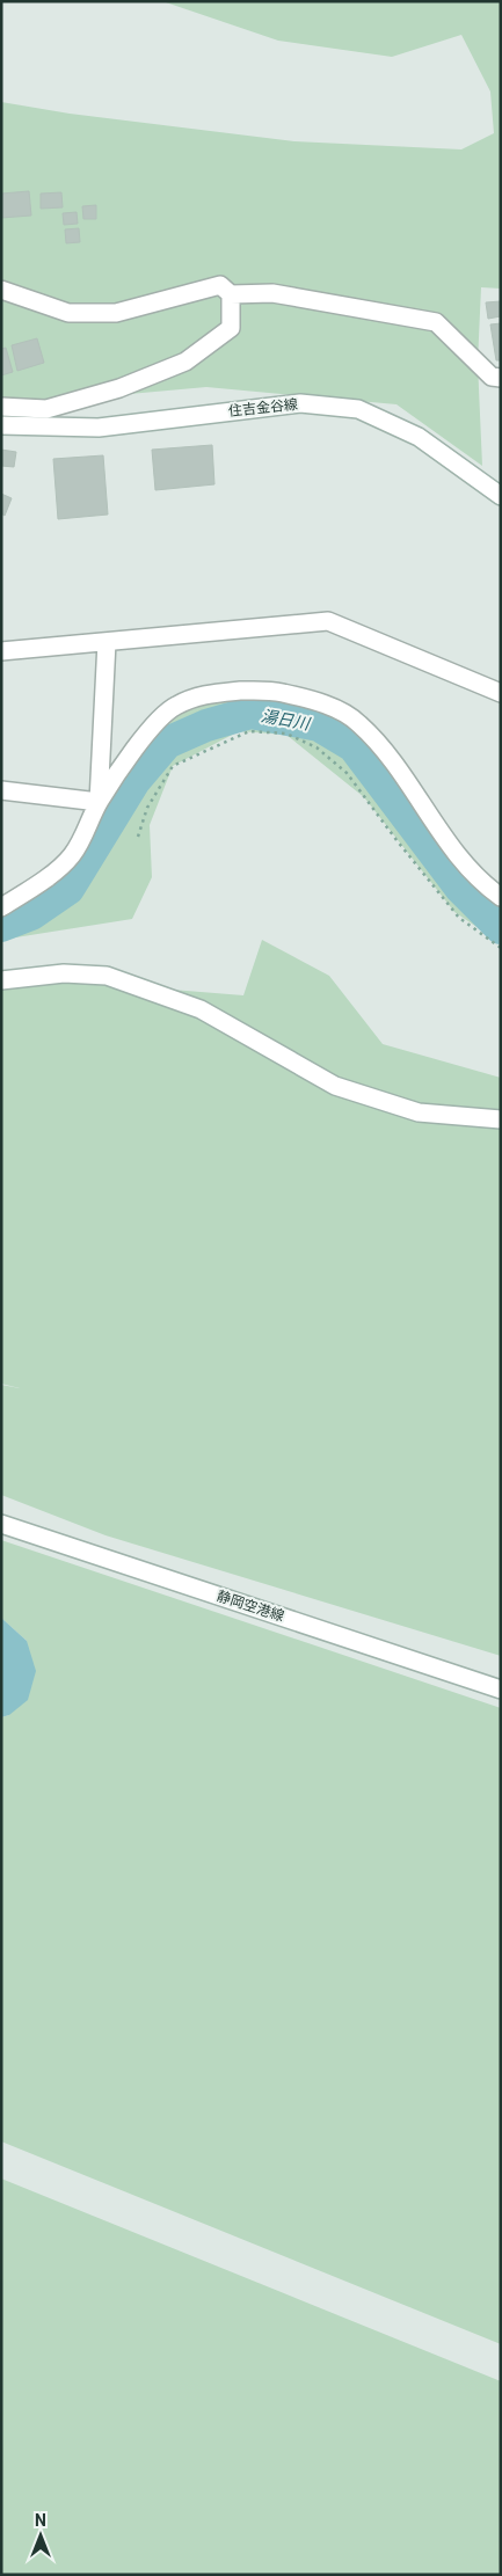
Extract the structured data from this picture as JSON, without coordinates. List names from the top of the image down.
{
  "streets": {
    "street": ["住吉金谷線", "静岡空港線"]
  },
  "water": ["湯日川"],
  "north": "top"
}
